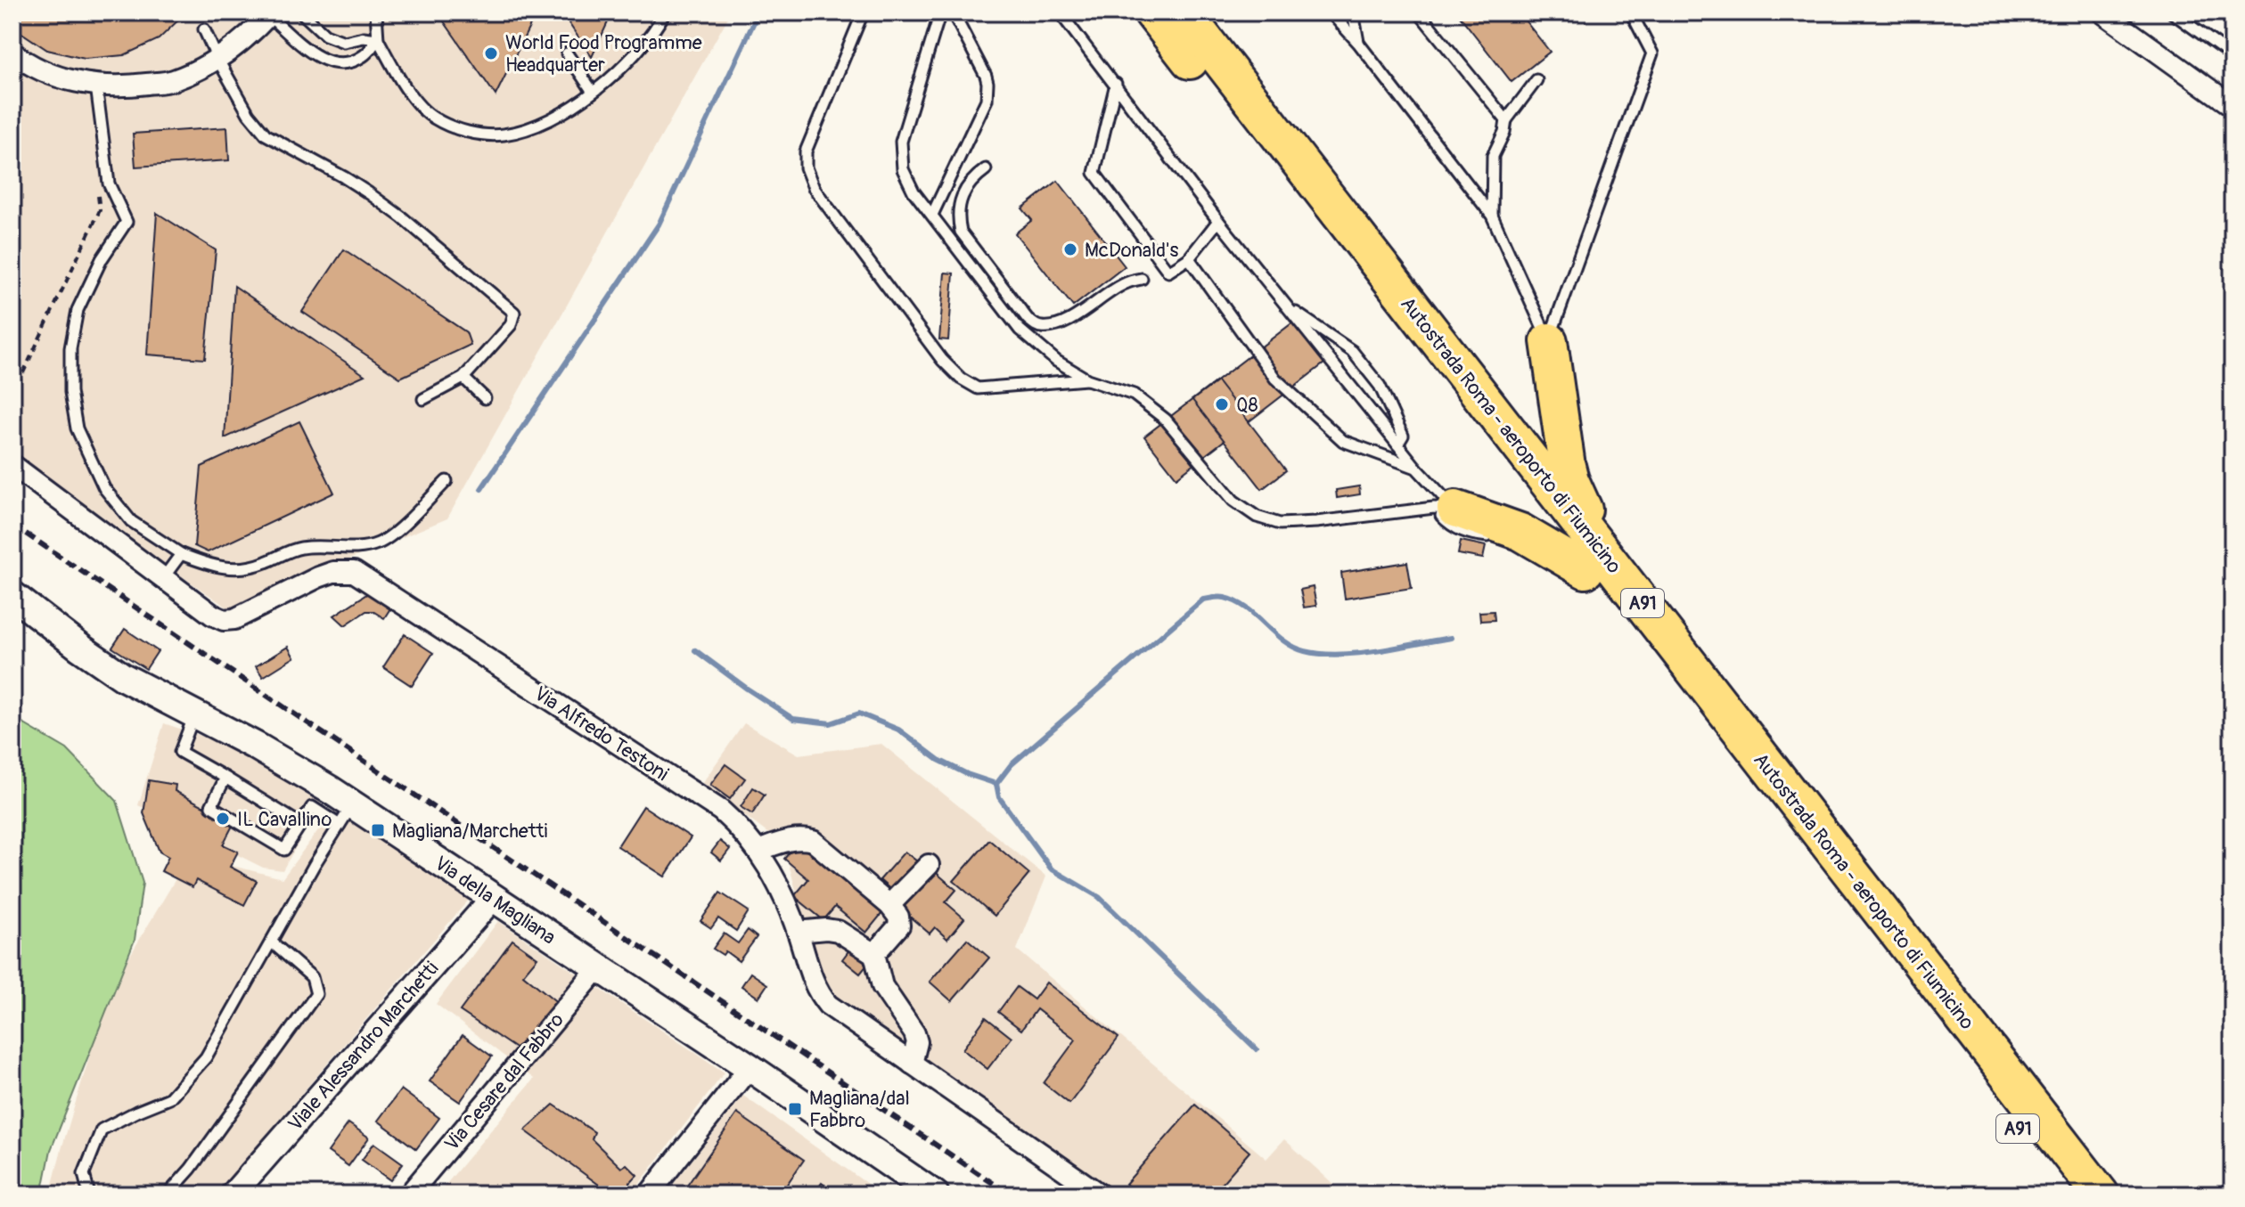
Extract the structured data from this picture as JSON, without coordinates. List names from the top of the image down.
{
  "streets": {
    "highway": ["Autostrada Roma - aeroporto di Fiumicino", "A91"],
    "main road": ["Via della Magliana"],
    "street": ["Via Alfredo Testoni", "Viale Alessandro Marchetti", "Via Cesare dal Fabbro"]
  },
  "crossings": [
    ["Via della Magliana", "Viale Alessandro Marchetti"],
    ["Via della Magliana", "Via Cesare dal Fabbro"]
  ],
  "places": {
    "other": [
      "World Food Programme Headquarter",
      "McDonald's",
      "Q8",
      "IL Cavallino"
    ],
    "transit": ["Magliana/Marchetti", "Magliana/dal Fabbro"]
  }
}
